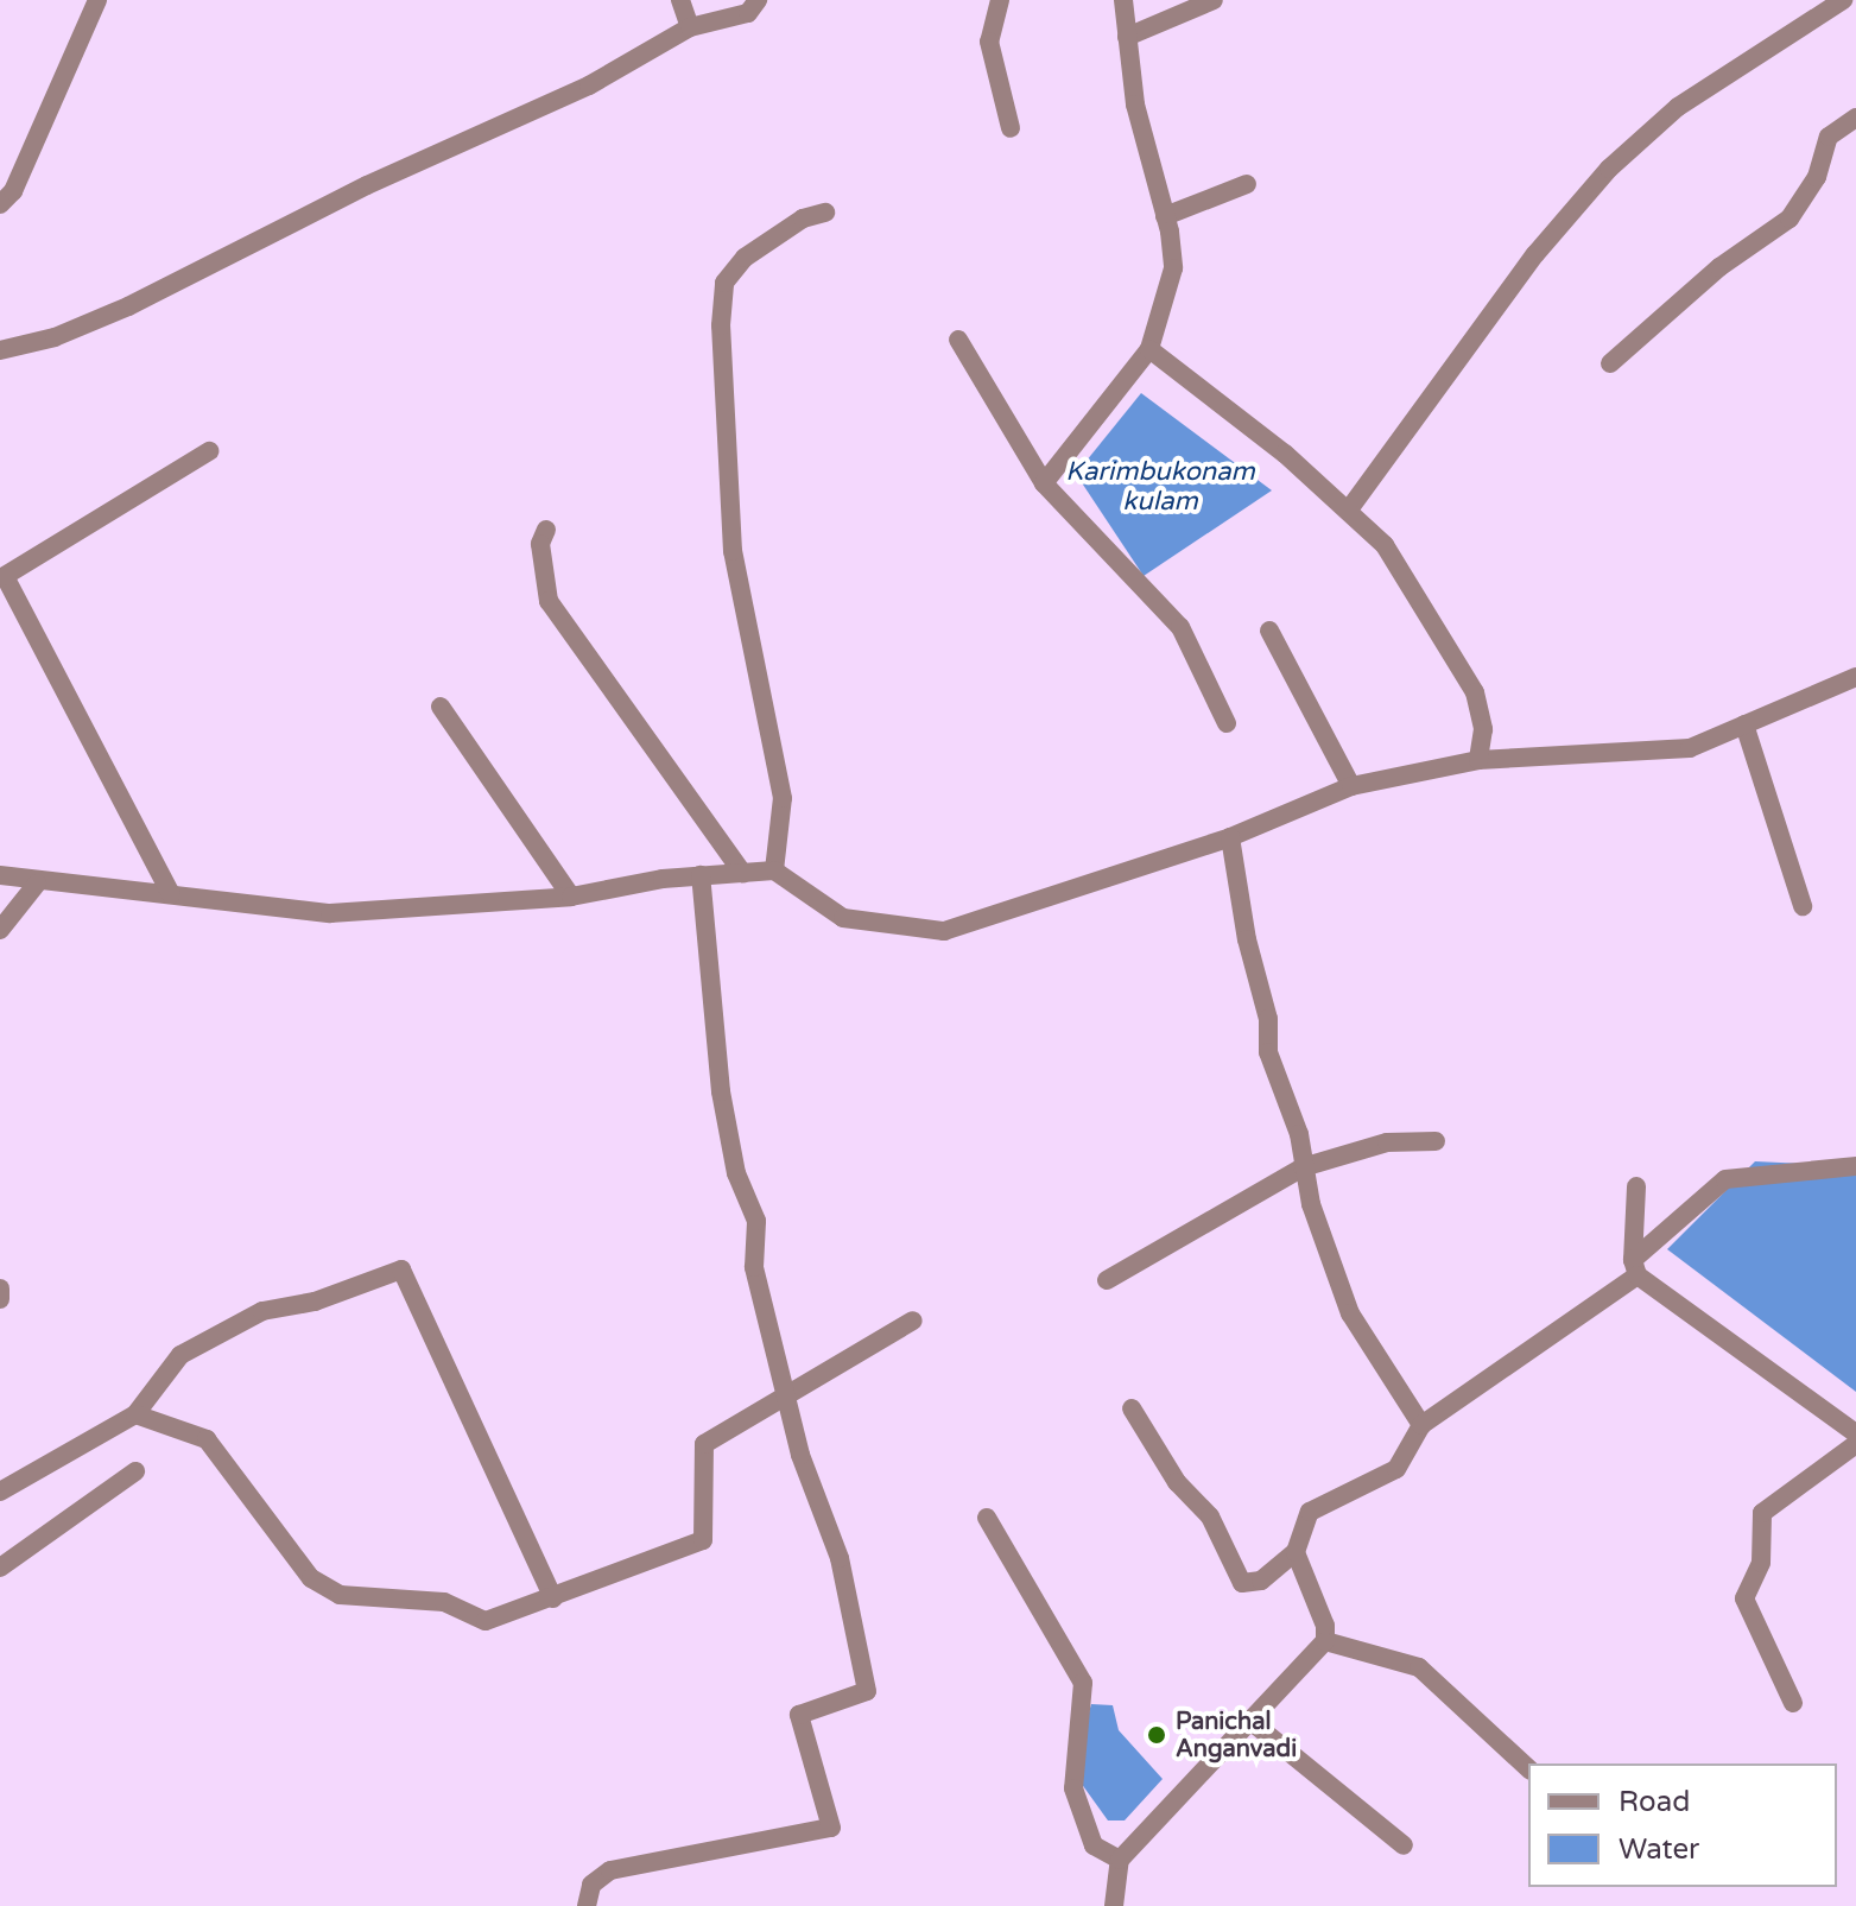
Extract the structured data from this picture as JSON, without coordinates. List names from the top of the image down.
{
  "water": ["Karimbukonam kulam"],
  "places": ["Panichal Anganvadi"],
  "legend": ["Road", "Water"]
}
